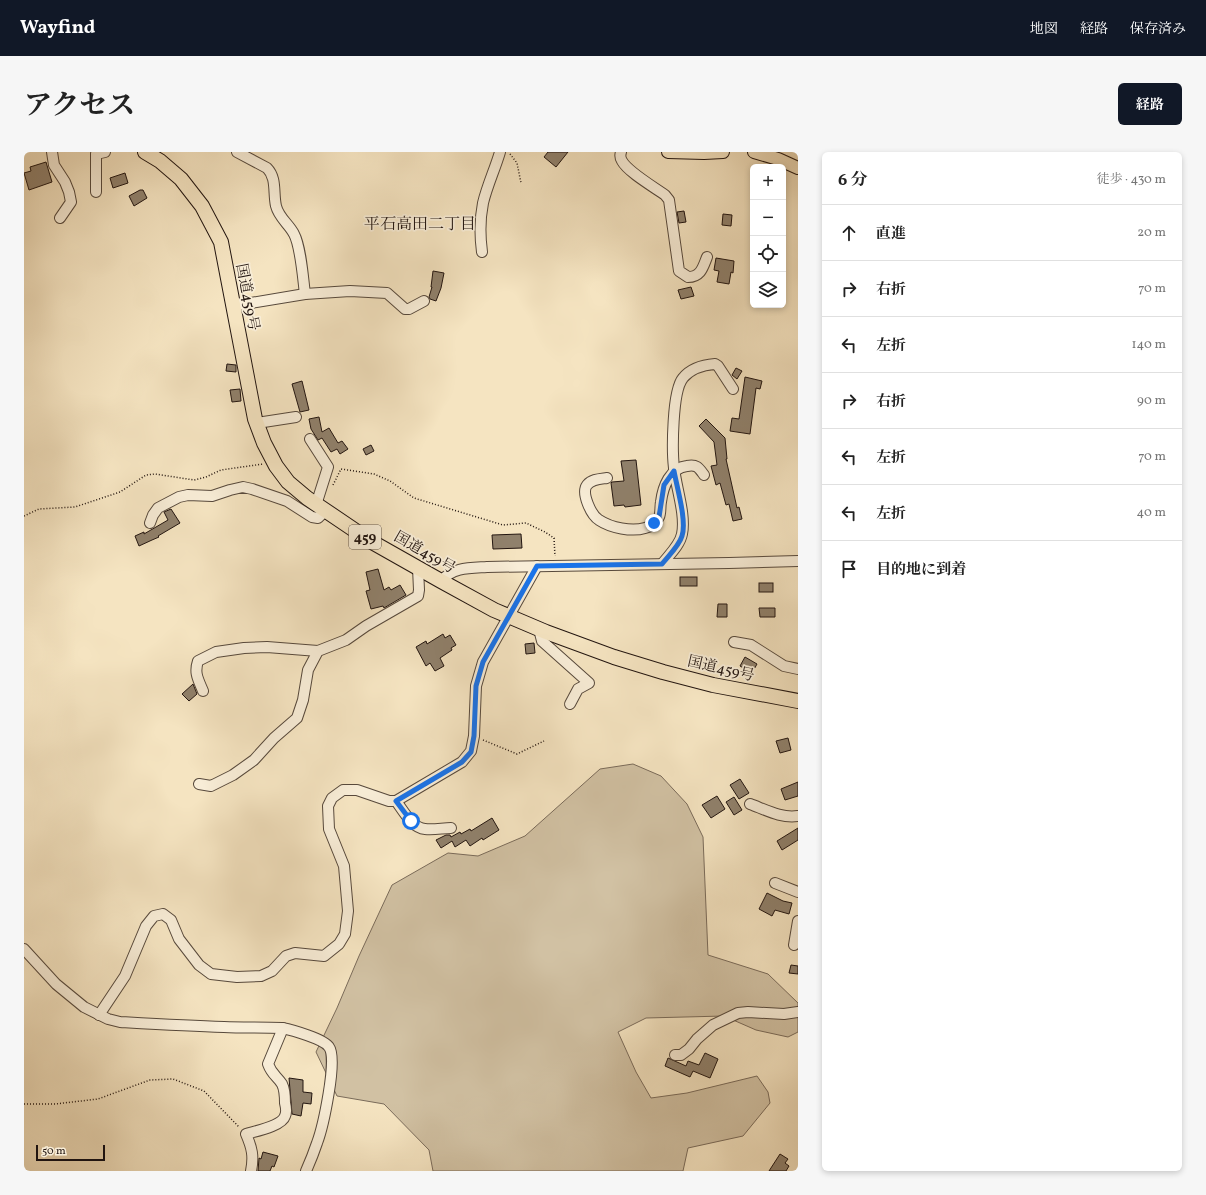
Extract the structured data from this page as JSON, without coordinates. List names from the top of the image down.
{
  "streets": {
    "highway": ["国道459号", "459"]
  },
  "districts": ["平石高田二丁目"],
  "scale_bar": "50 m",
  "page": {
    "header": "Wayfind",
    "nav": ["地図", "経路", "保存済み"],
    "title": "アクセス",
    "buttons": "経路",
    "heading": ["6 分", "徒歩 · 430 m"],
    "map_buttons": ["+", "−"],
    "list": [
      ["直進", "20 m"],
      ["右折", "70 m"],
      ["左折", "140 m"],
      ["右折", "90 m"],
      ["左折", "70 m"],
      ["左折", "40 m"],
      "目的地に到着"
    ],
    "scale": "50 m"
  }
}
